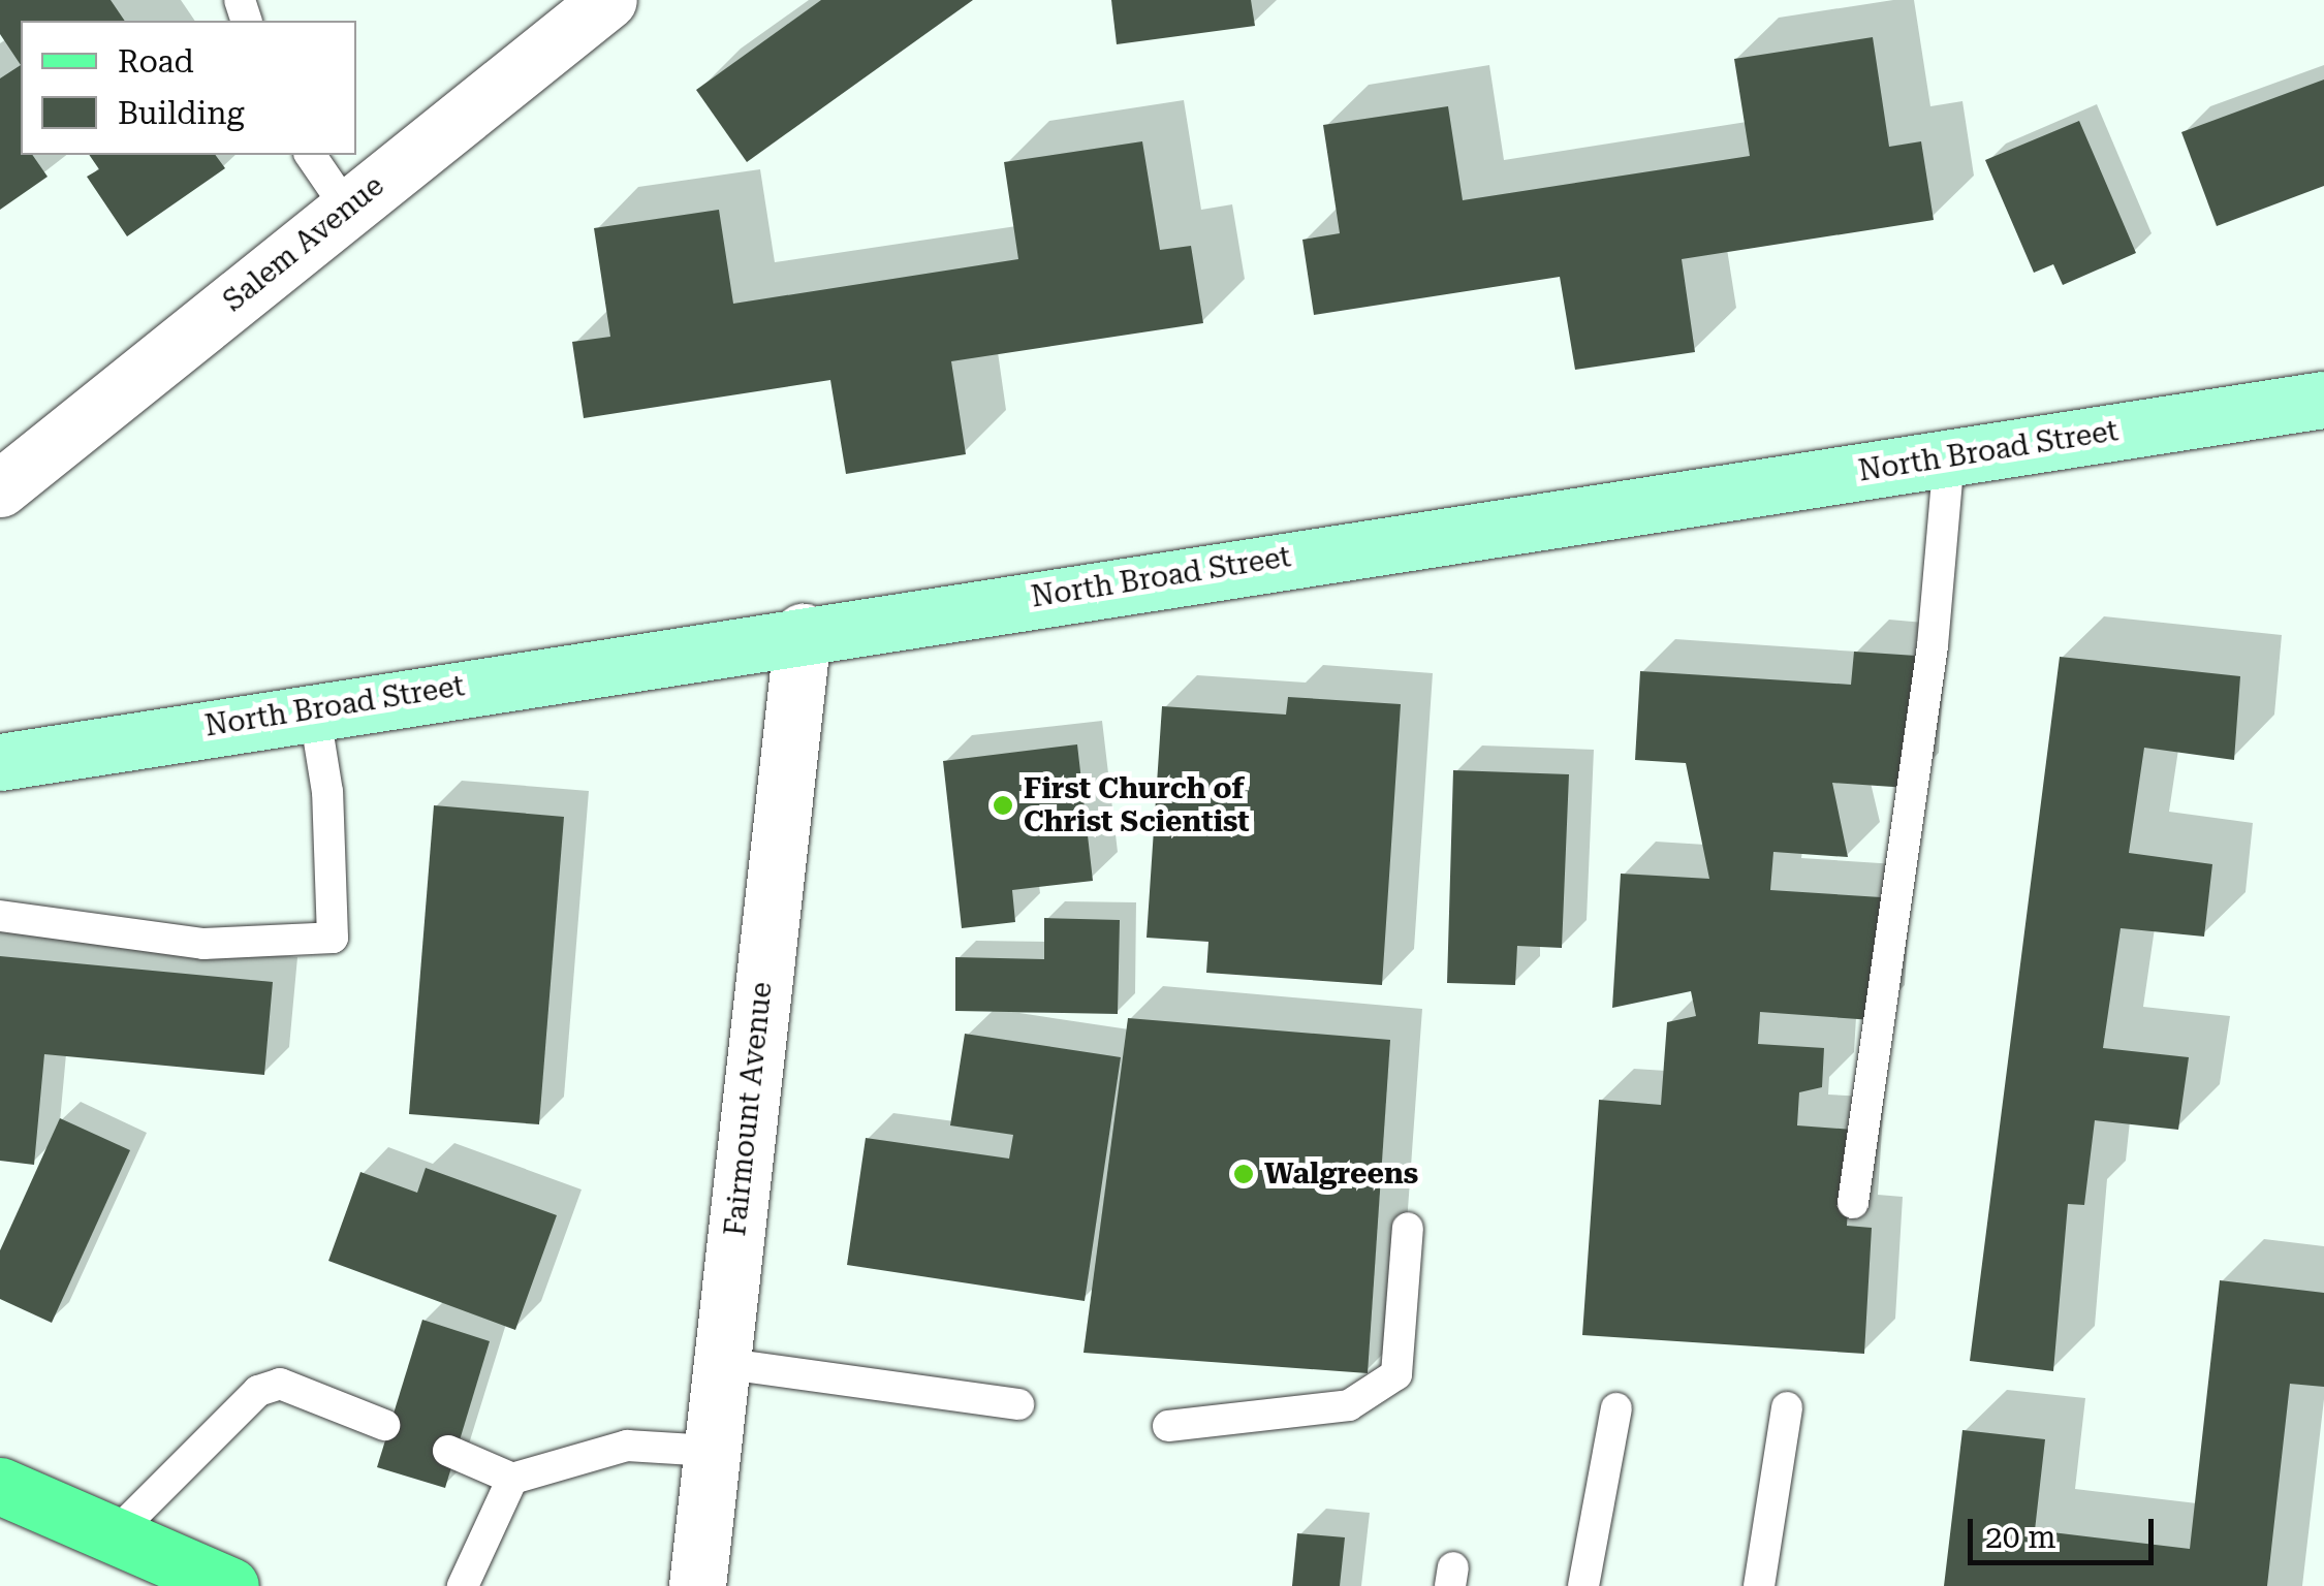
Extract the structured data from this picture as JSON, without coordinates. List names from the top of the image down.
{
  "streets": {
    "main road": ["North Broad Street"],
    "street": ["Salem Avenue", "Fairmount Avenue"]
  },
  "crossings": [
    ["North Broad Street", "Fairmount Avenue"]
  ],
  "places": ["First Church of Christ Scientist", "Walgreens"],
  "legend": ["Road", "Building"],
  "scale_bar": "20 m"
}
